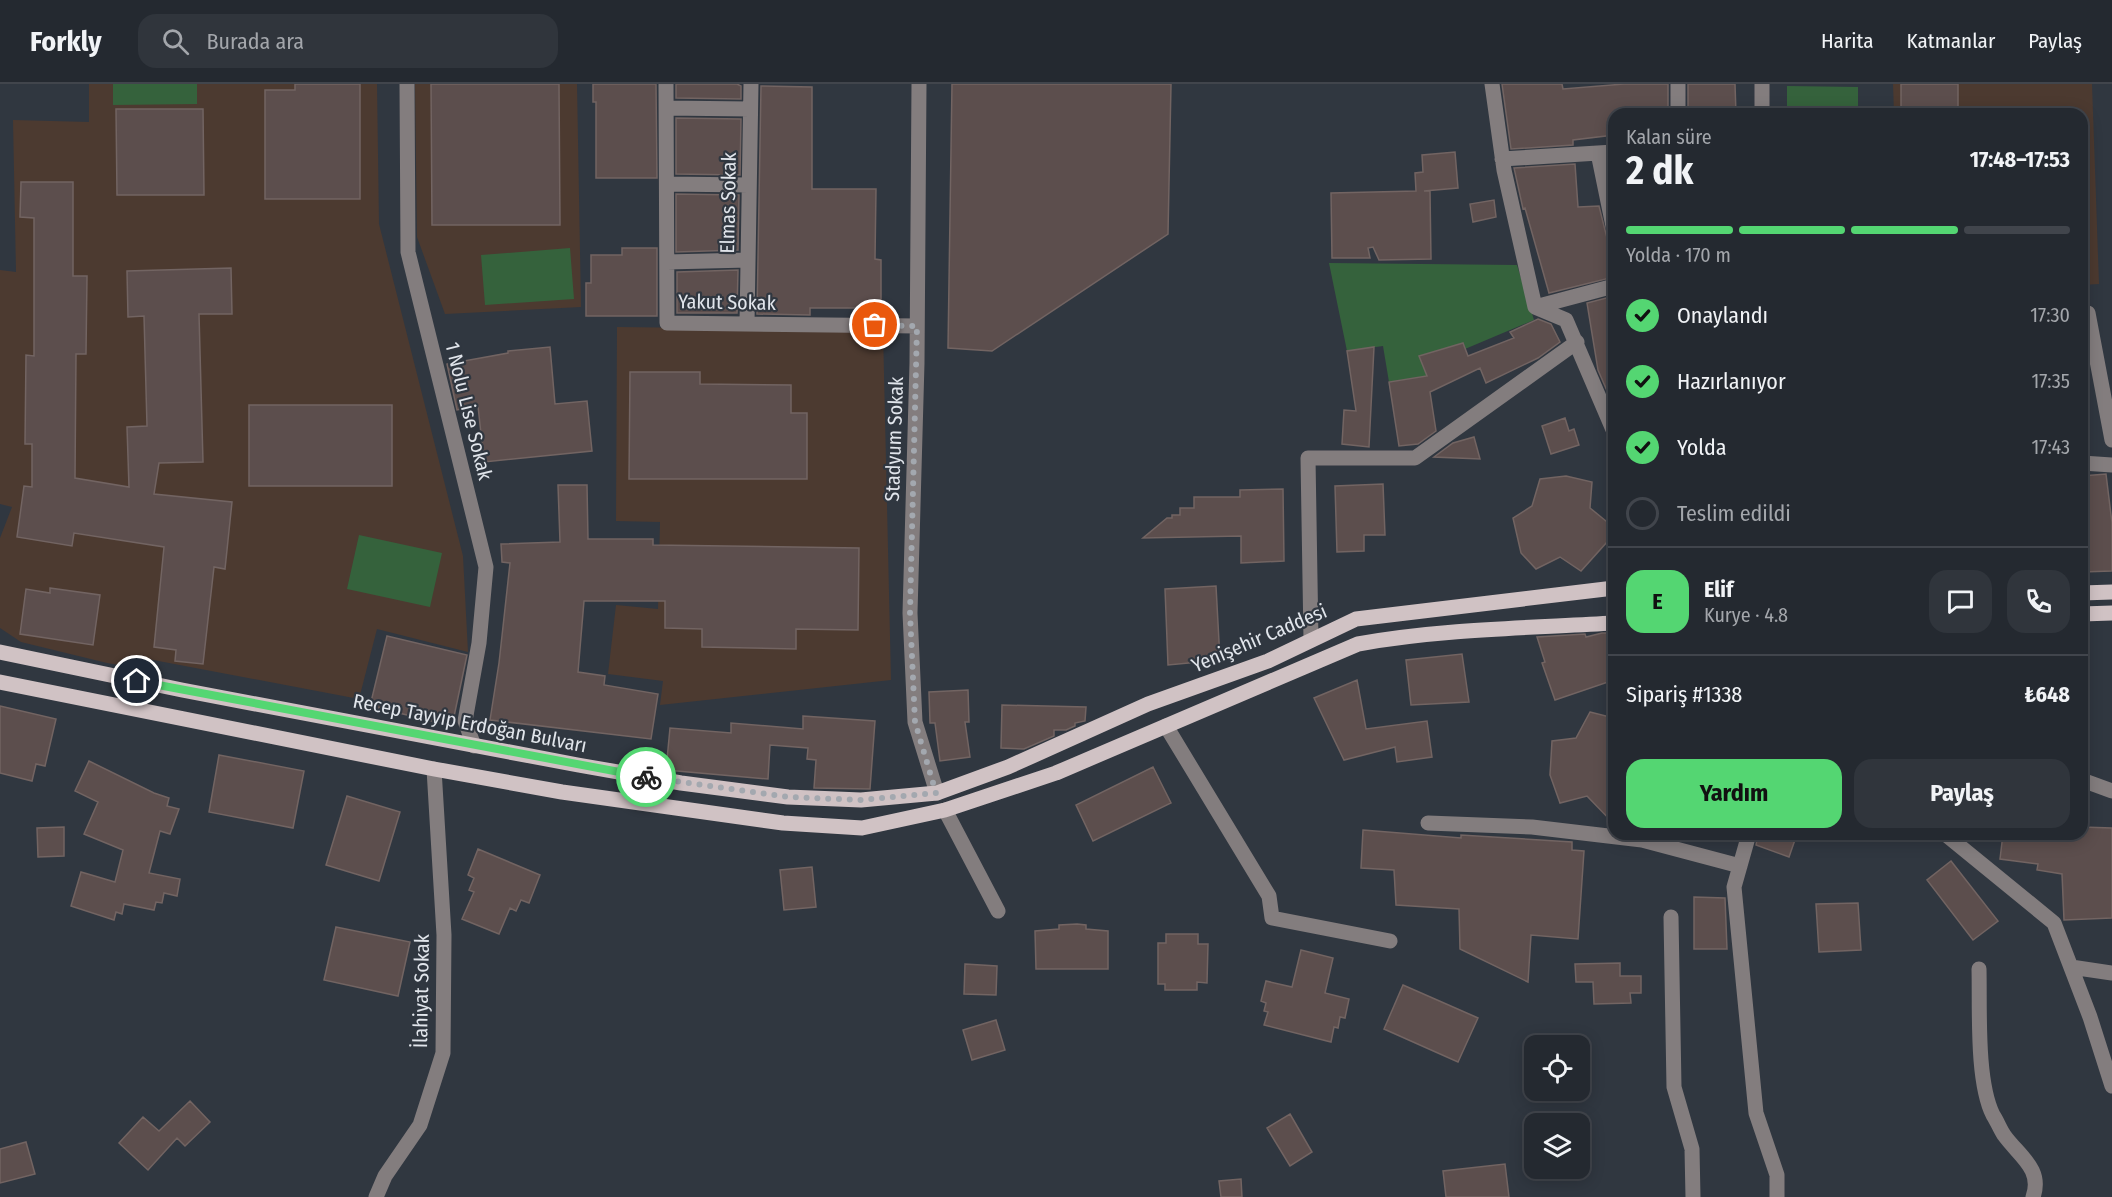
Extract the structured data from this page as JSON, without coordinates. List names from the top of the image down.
{
  "streets": {
    "main road": ["Yenişehir Caddesi", "Recep Tayyip Erdoğan Bulvarı"],
    "street": [
      "Elmas Sokak",
      "Yakut Sokak",
      "1 Nolu Lise Sokak",
      "Stadyum Sokak",
      "İlahiyat Sokak"
    ]
  },
  "crossings": [
    ["Elmas Sokak", "Yakut Sokak"],
    ["Yakut Sokak", "Stadyum Sokak"],
    ["1 Nolu Lise Sokak", "Recep Tayyip Erdoğan Bulvarı"],
    ["Stadyum Sokak", "Yenişehir Caddesi"],
    ["Stadyum Sokak", "Recep Tayyip Erdoğan Bulvarı"],
    ["Yenişehir Caddesi", "Recep Tayyip Erdoğan Bulvarı"]
  ],
  "page": {
    "header": "Forkly",
    "search": "Burada ara",
    "nav": ["Harita", "Katmanlar", "Paylaş"],
    "heading": ["2 dk", "Kalan süre", "17:48–17:53"],
    "panel": [
      "Elif",
      "Kurye · 4.8",
      "Sipariş #1338",
      "₺648"
    ],
    "bar": "Yolda · 170 m",
    "list": [
      ["Onaylandı", "17:30"],
      ["Hazırlanıyor", "17:35"],
      ["Yolda", "17:43"],
      "Teslim edildi"
    ],
    "round": "E",
    "buttons": ["Yardım", "Paylaş"]
  }
}
